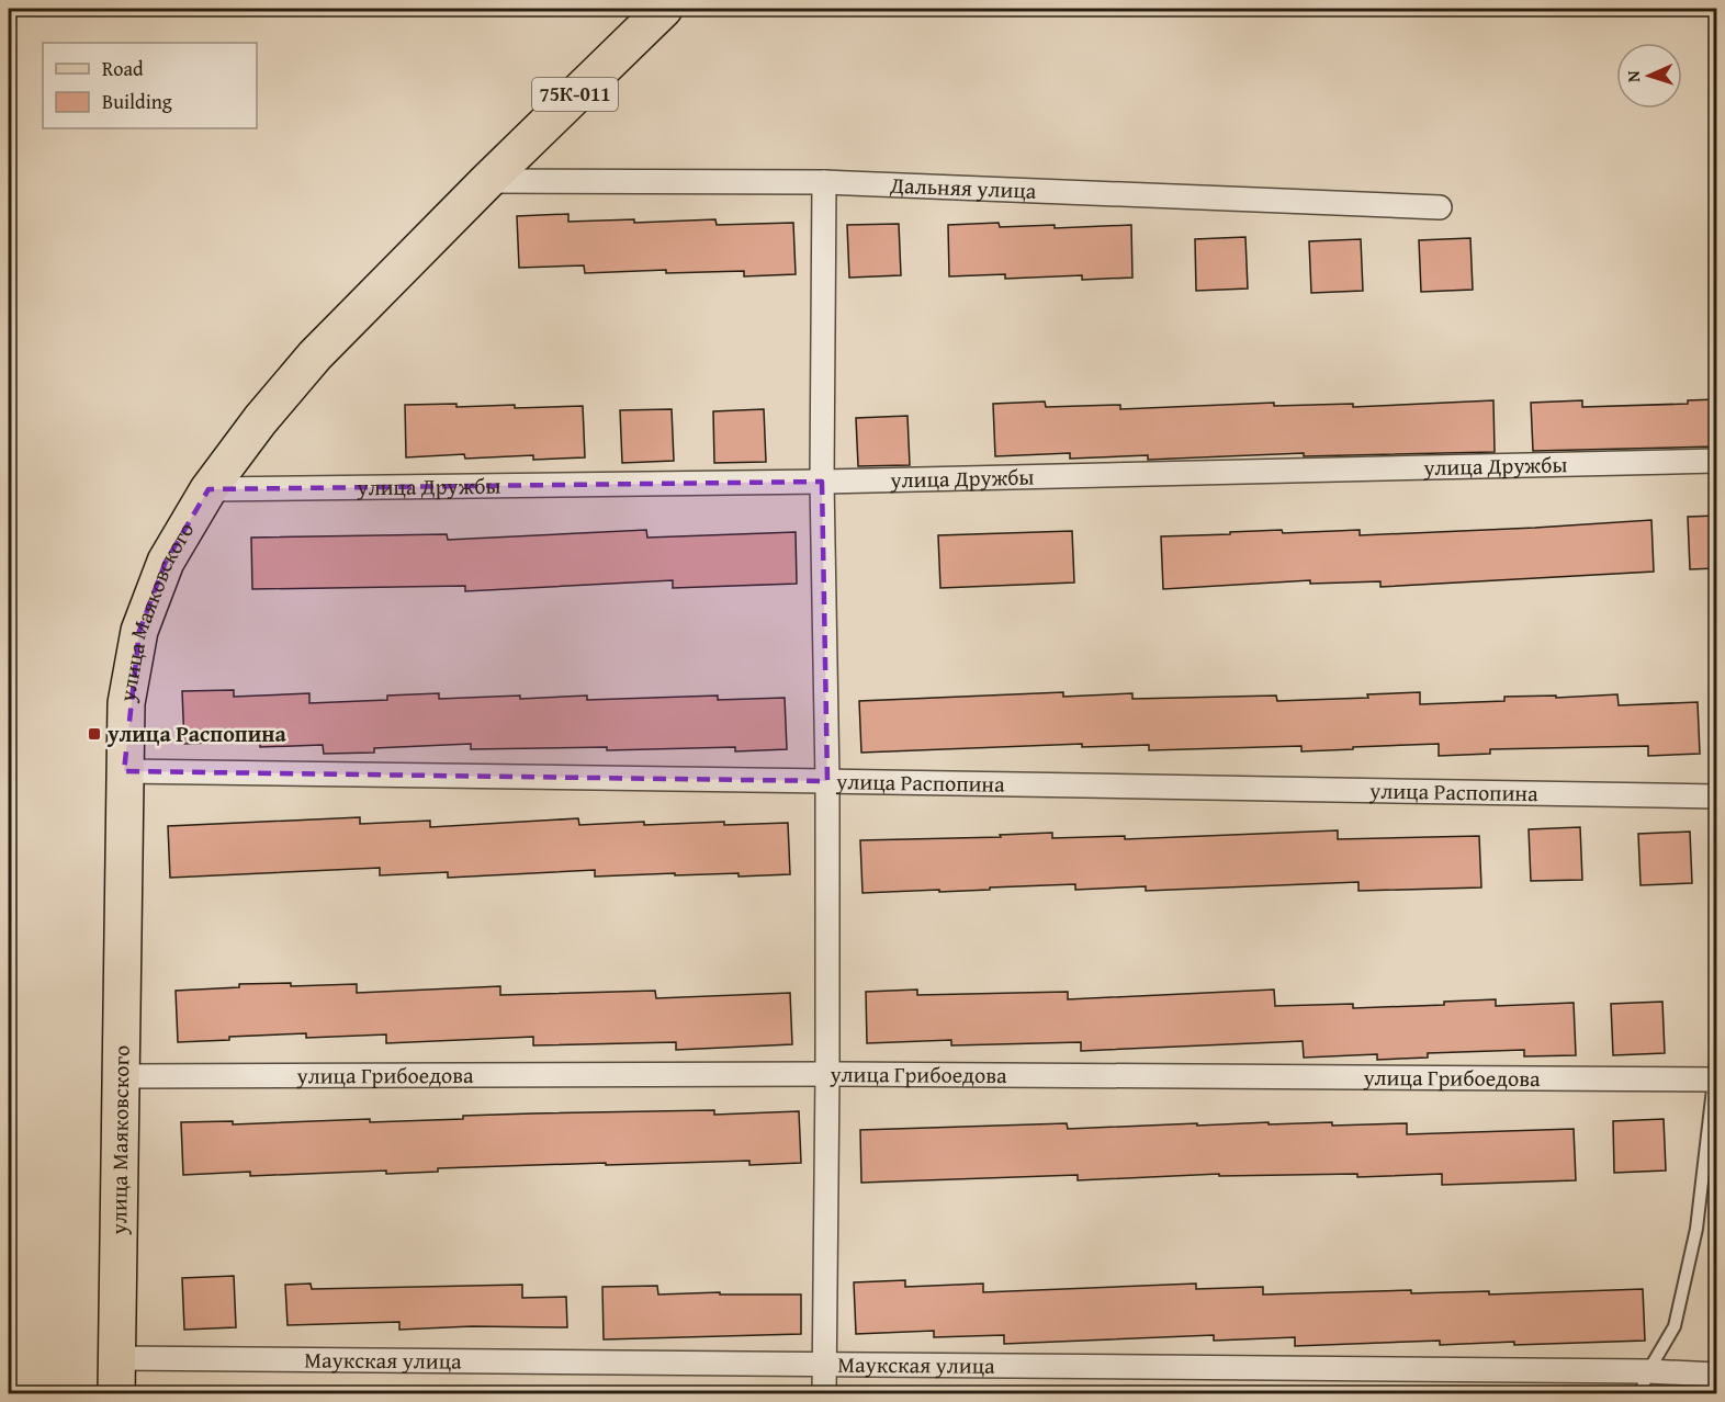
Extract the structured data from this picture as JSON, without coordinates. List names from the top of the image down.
{
  "streets": {
    "main road": ["75К-011", "улица Маяковского"],
    "street": [
      "Дальняя улица",
      "улица Дружбы",
      "улица Распопина",
      "улица Грибоедова",
      "Маукская улица"
    ]
  },
  "crossings": [
    ["75К-011", "Дальняя улица"],
    ["75К-011", "улица Маяковского"],
    ["Дальняя улица", "улица Маяковского"],
    ["улица Дружбы", "улица Маяковского"],
    ["улица Маяковского", "улица Распопина"],
    ["улица Маяковского", "улица Грибоедова"],
    ["улица Маяковского", "Маукская улица"]
  ],
  "places": {
    "transit": ["улица Распопина"]
  },
  "legend": ["Road", "Building"],
  "north": "left"
}
